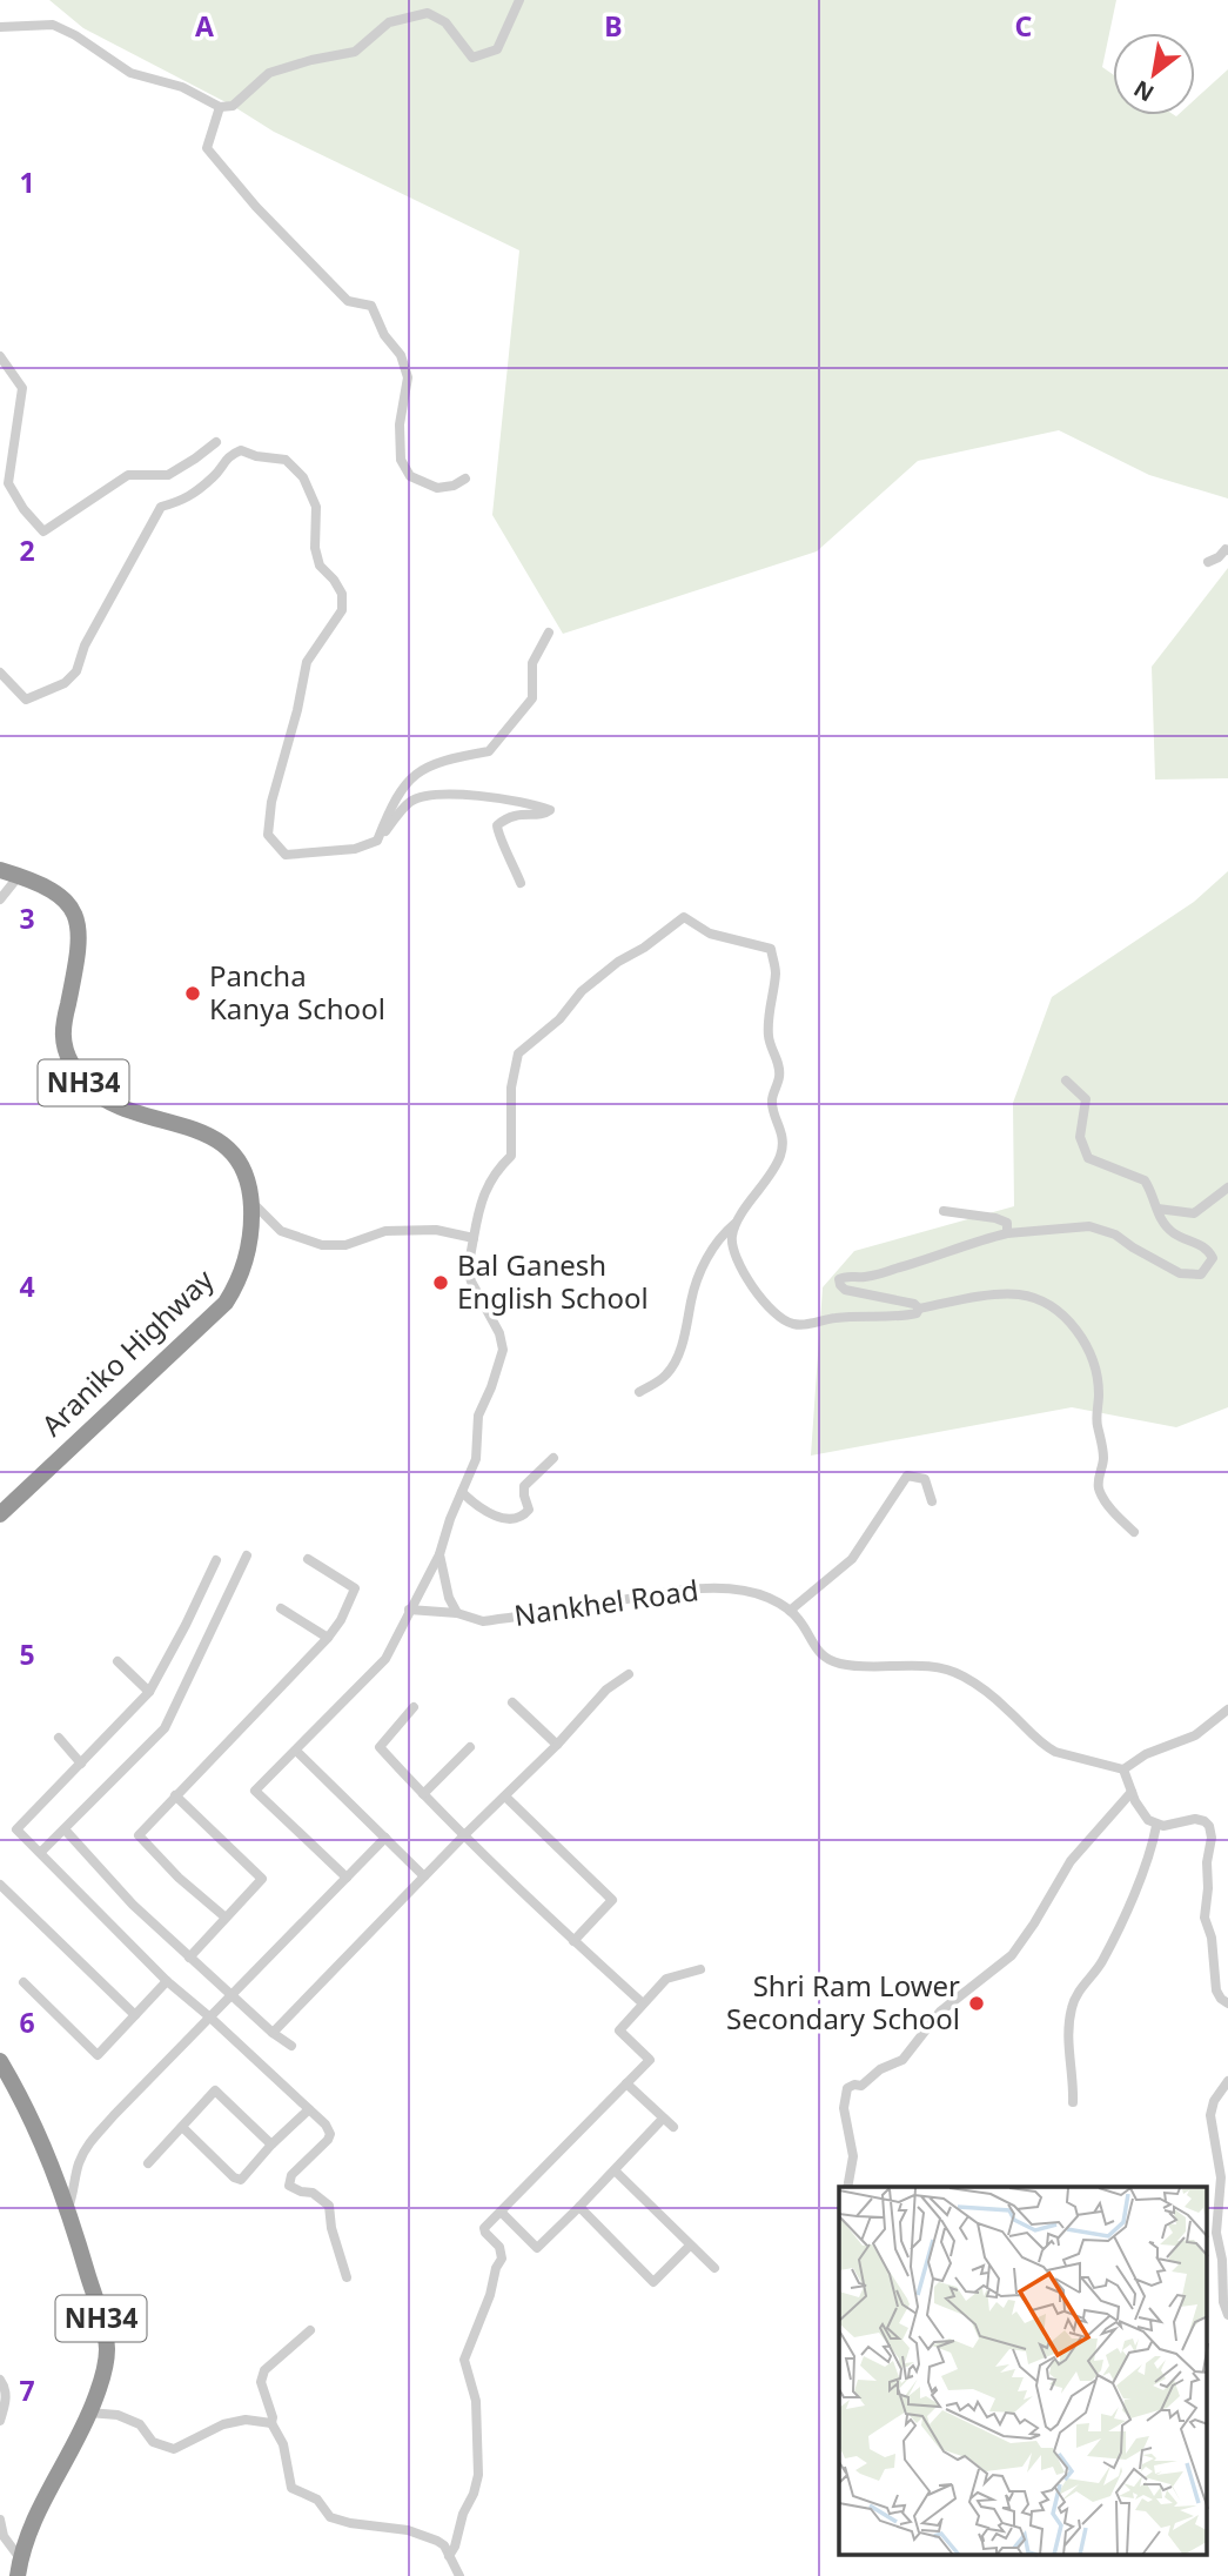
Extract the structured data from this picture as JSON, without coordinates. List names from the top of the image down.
{
  "streets": {
    "highway": ["NH34", "Araniko Highway"],
    "street": ["Nankhel Road"]
  },
  "places": ["Pancha Kanya School", "Bal Ganesh English School", "Shri Ram Lower Secondary School"],
  "north": "bottom left",
  "grid": {
    "columns": ["A", "B", "C"],
    "rows": [
      "1",
      "2",
      "3",
      "4",
      "5",
      "6",
      "7"
    ]
  }
}
